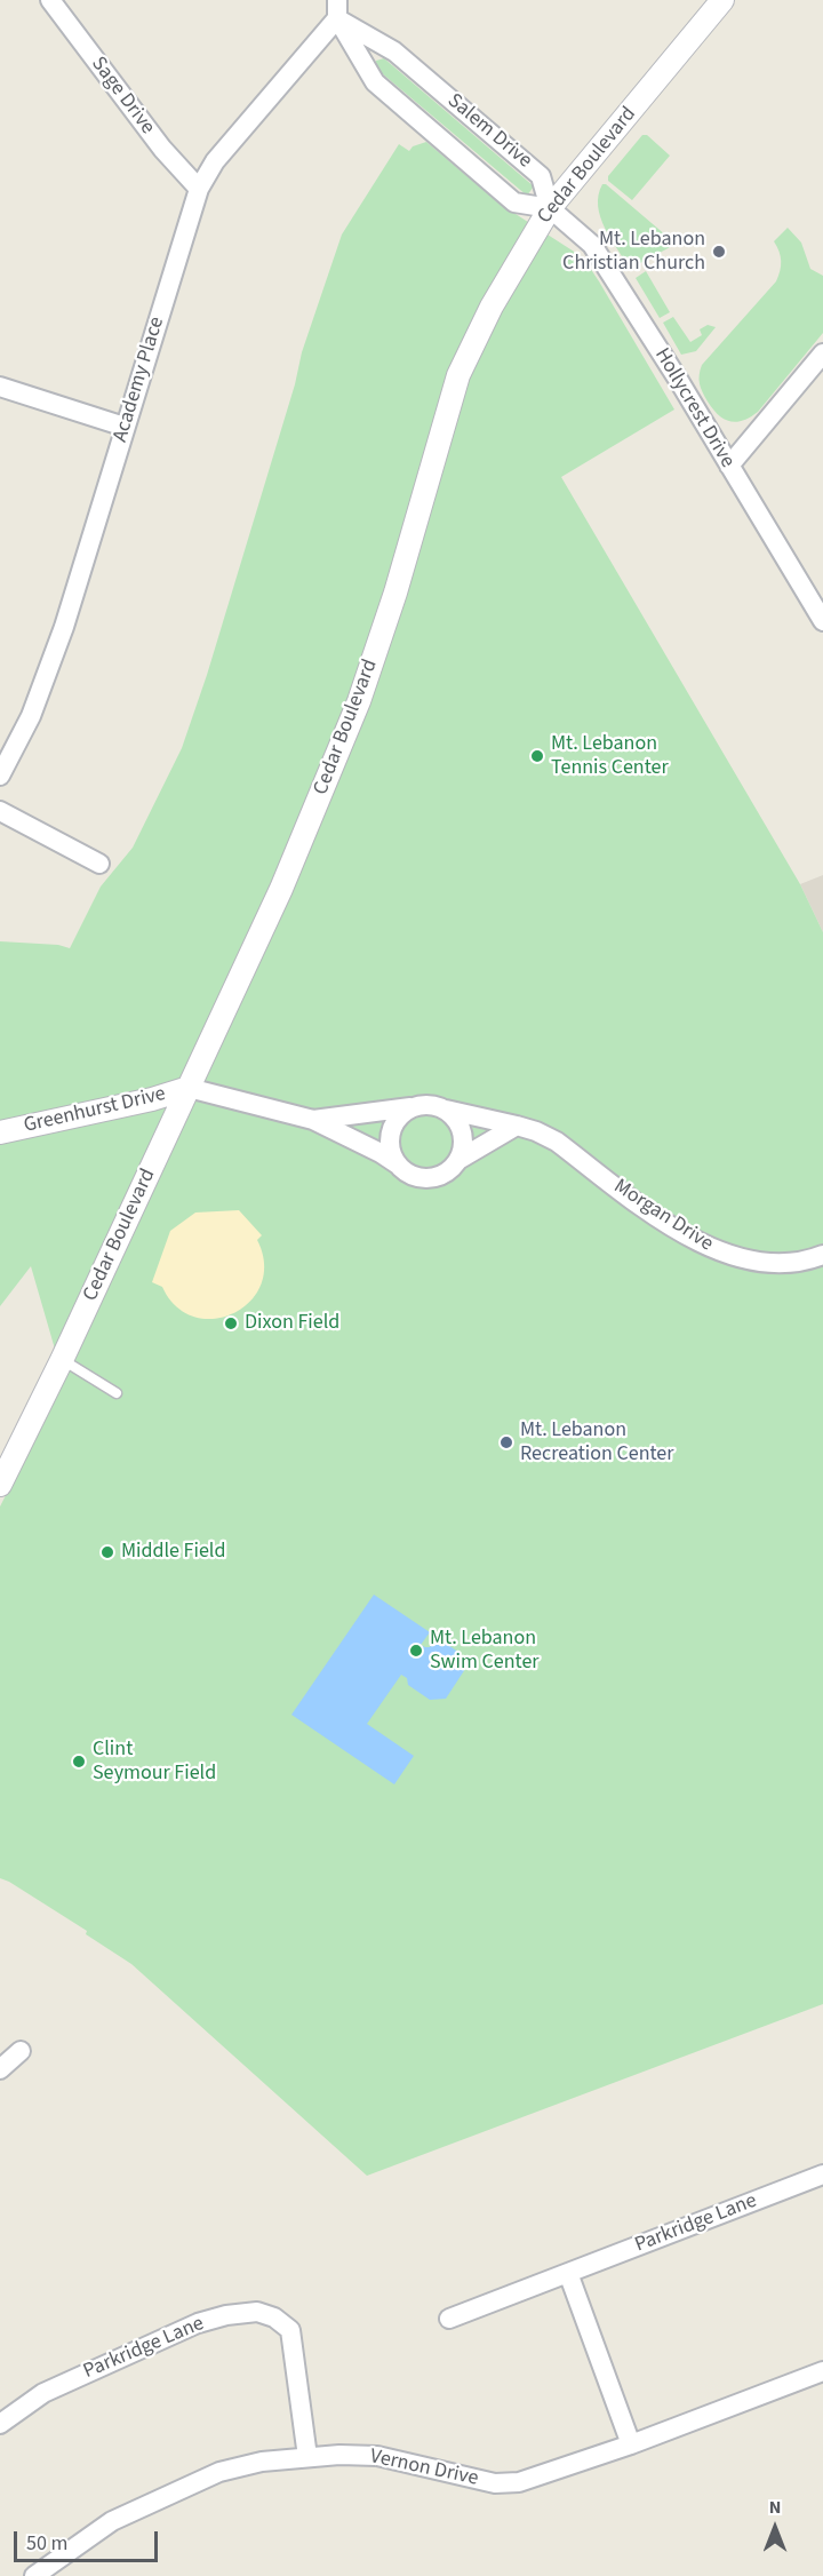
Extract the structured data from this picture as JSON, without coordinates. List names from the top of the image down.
{
  "streets": {
    "street": [
      "Sage Drive",
      "Salem Drive",
      "Cedar Boulevard",
      "Academy Place",
      "Hollycrest Drive",
      "Greenhurst Drive",
      "Morgan Drive",
      "Parkridge Lane",
      "Vernon Drive"
    ]
  },
  "crossings": [
    ["Sage Drive", "Academy Place"],
    ["Salem Drive", "Cedar Boulevard"],
    ["Salem Drive", "Academy Place"],
    ["Salem Drive", "Hollycrest Drive"],
    ["Cedar Boulevard", "Hollycrest Drive"],
    ["Cedar Boulevard", "Greenhurst Drive"],
    ["Parkridge Lane", "Vernon Drive"]
  ],
  "places": [
    "Mt. Lebanon Christian Church",
    "Mt. Lebanon Tennis Center",
    "Dixon Field",
    "Mt. Lebanon Recreation Center",
    "Middle Field",
    "Mt. Lebanon Swim Center",
    "Clint Seymour Field"
  ],
  "scale_bar": "50 m",
  "north": "top"
}
